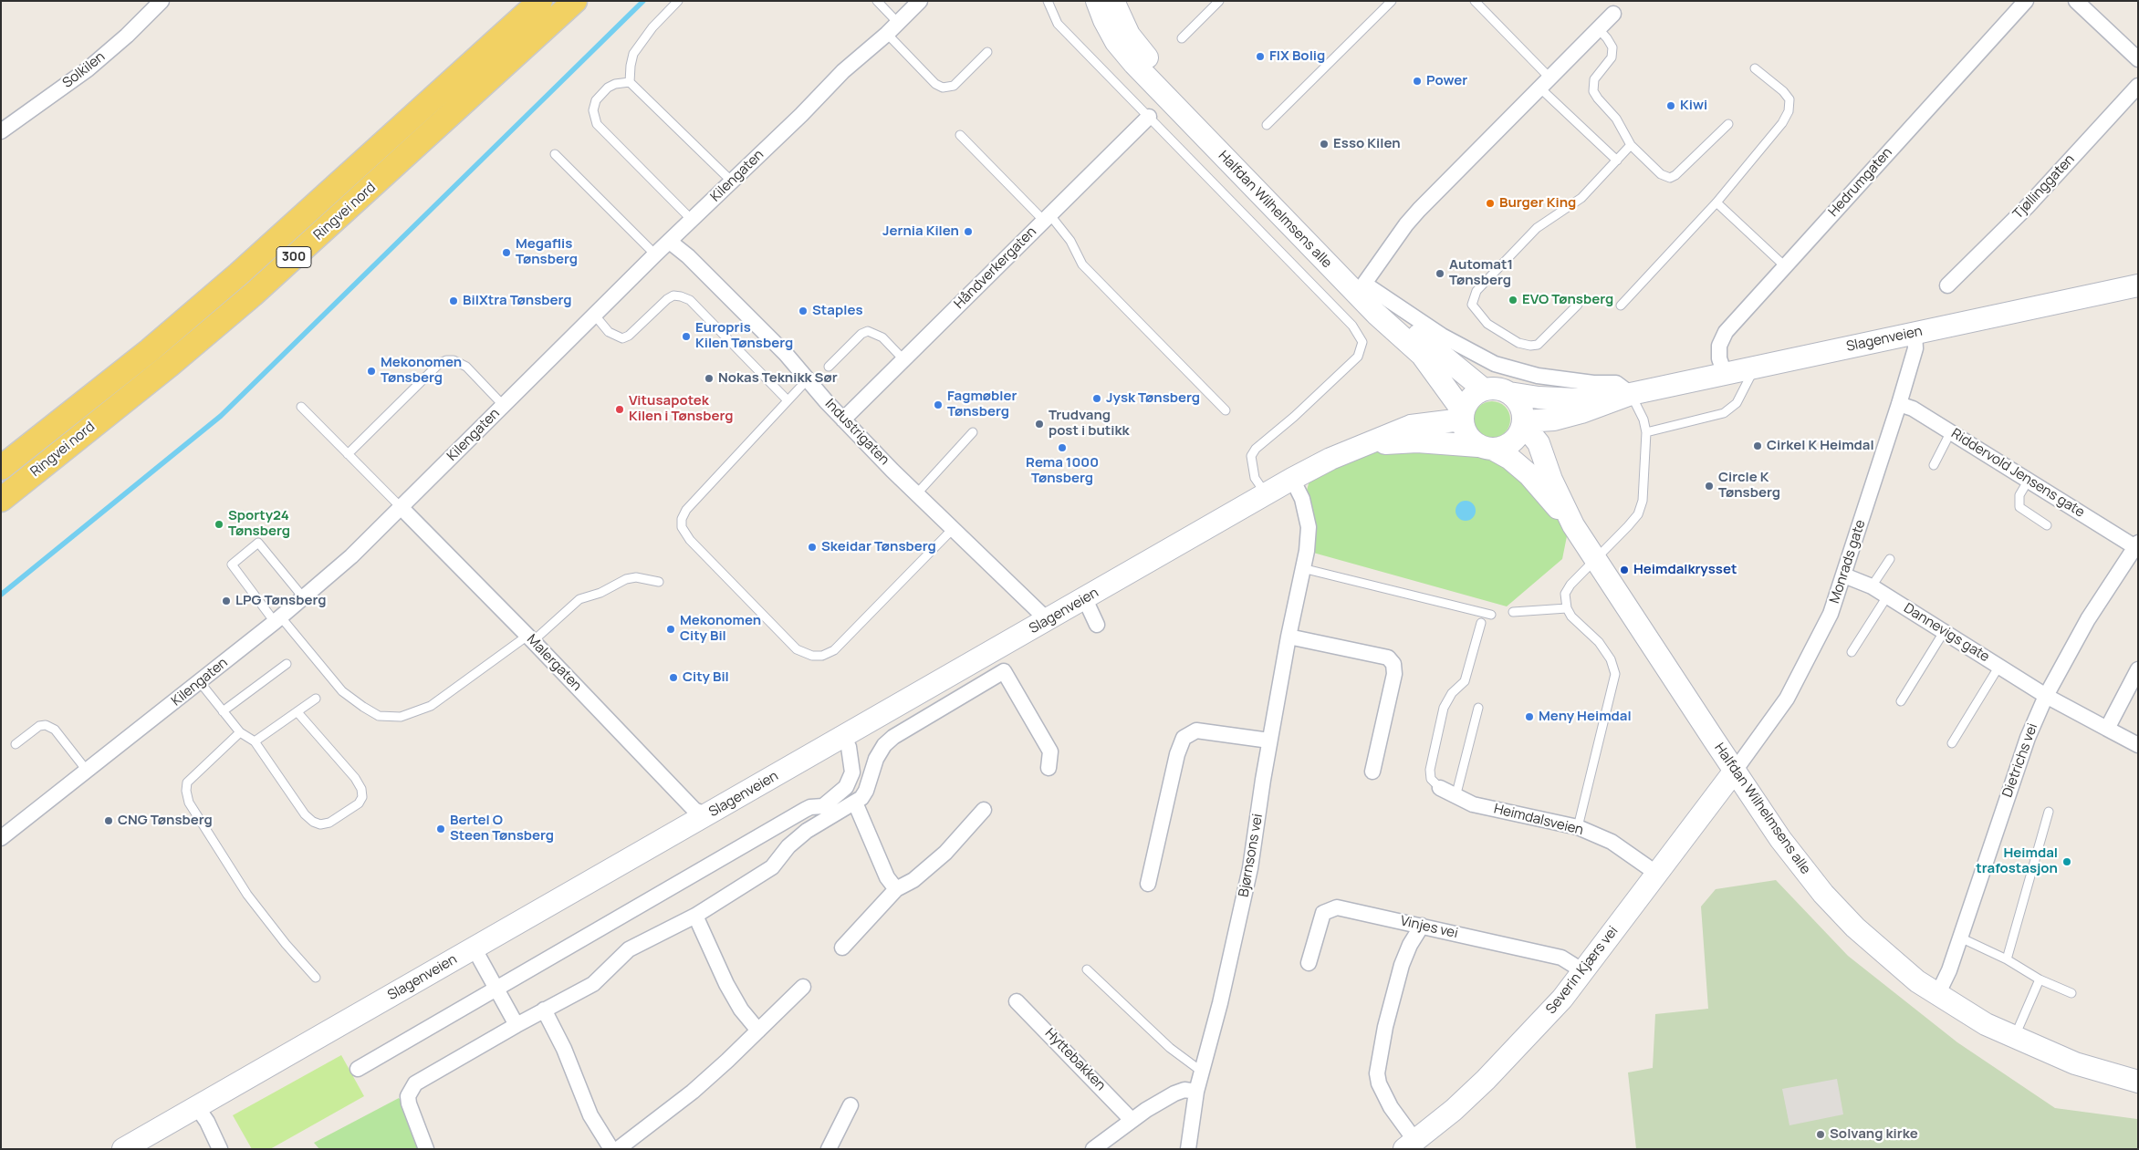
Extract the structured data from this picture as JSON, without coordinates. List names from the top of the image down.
{
  "streets": {
    "main road": [
      "Halfdan Wilhelmsens alle",
      "Ringvei nord",
      "300",
      "Slagenveien",
      "Severin Kjærs vei"
    ],
    "street": [
      "Solkilen",
      "Kilengaten",
      "Hedrumgaten",
      "Tjøllinggaten",
      "Håndverkergaten",
      "Industrigaten",
      "Riddervold Jensens gate",
      "Monrads gate",
      "Dannevigs gate",
      "Malergaten",
      "Dietrichs vei",
      "Heimdalsveien",
      "Bjørnsons vei",
      "Vinjes vei",
      "Hyttebakken"
    ]
  },
  "crossings": [
    ["Kilengaten", "Industrigaten"],
    ["Kilengaten", "Malergaten"],
    ["Hedrumgaten", "Slagenveien"],
    ["Halfdan Wilhelmsens alle", "Slagenveien"],
    ["Halfdan Wilhelmsens alle", "Monrads gate"],
    ["Halfdan Wilhelmsens alle", "Dietrichs vei"],
    ["Halfdan Wilhelmsens alle", "Severin Kjærs vei"],
    ["Håndverkergaten", "Industrigaten"],
    ["Slagenveien", "Industrigaten"],
    ["Slagenveien", "Monrads gate"],
    ["Slagenveien", "Malergaten"],
    ["Slagenveien", "Bjørnsons vei"],
    ["Riddervold Jensens gate", "Monrads gate"],
    ["Riddervold Jensens gate", "Dietrichs vei"],
    ["Monrads gate", "Dannevigs gate"],
    ["Monrads gate", "Severin Kjærs vei"],
    ["Dannevigs gate", "Dietrichs vei"],
    ["Heimdalsveien", "Severin Kjærs vei"],
    ["Vinjes vei", "Severin Kjærs vei"]
  ],
  "places": [
    "FIX Bolig",
    "Power",
    "Kiwi",
    "Esso Kilen",
    "Burger King",
    "Jernia Kilen",
    "Megaflis Tønsberg",
    "Automat1 Tønsberg",
    "EVO Tønsberg",
    "BilXtra Tønsberg",
    "Staples",
    "Europris Kilen Tønsberg",
    "Mekonomen Tønsberg",
    "Nokas Teknikk Sør",
    "Jysk Tønsberg",
    "Fagmøbler Tønsberg",
    "Vitusapotek Kilen i Tønsberg",
    "Trudvang post i butikk",
    "Cirkel K Heimdal",
    "Rema 1000 Tønsberg",
    "Circle K Tønsberg",
    "Sporty24 Tønsberg",
    "Skeidar Tønsberg",
    "Heimdalkrysset",
    "LPG Tønsberg",
    "Mekonomen City Bil",
    "City Bil",
    "Meny Heimdal",
    "CNG Tønsberg",
    "Bertel O Steen Tønsberg",
    "Heimdal trafostasjon",
    "Solvang kirke"
  ]
}
